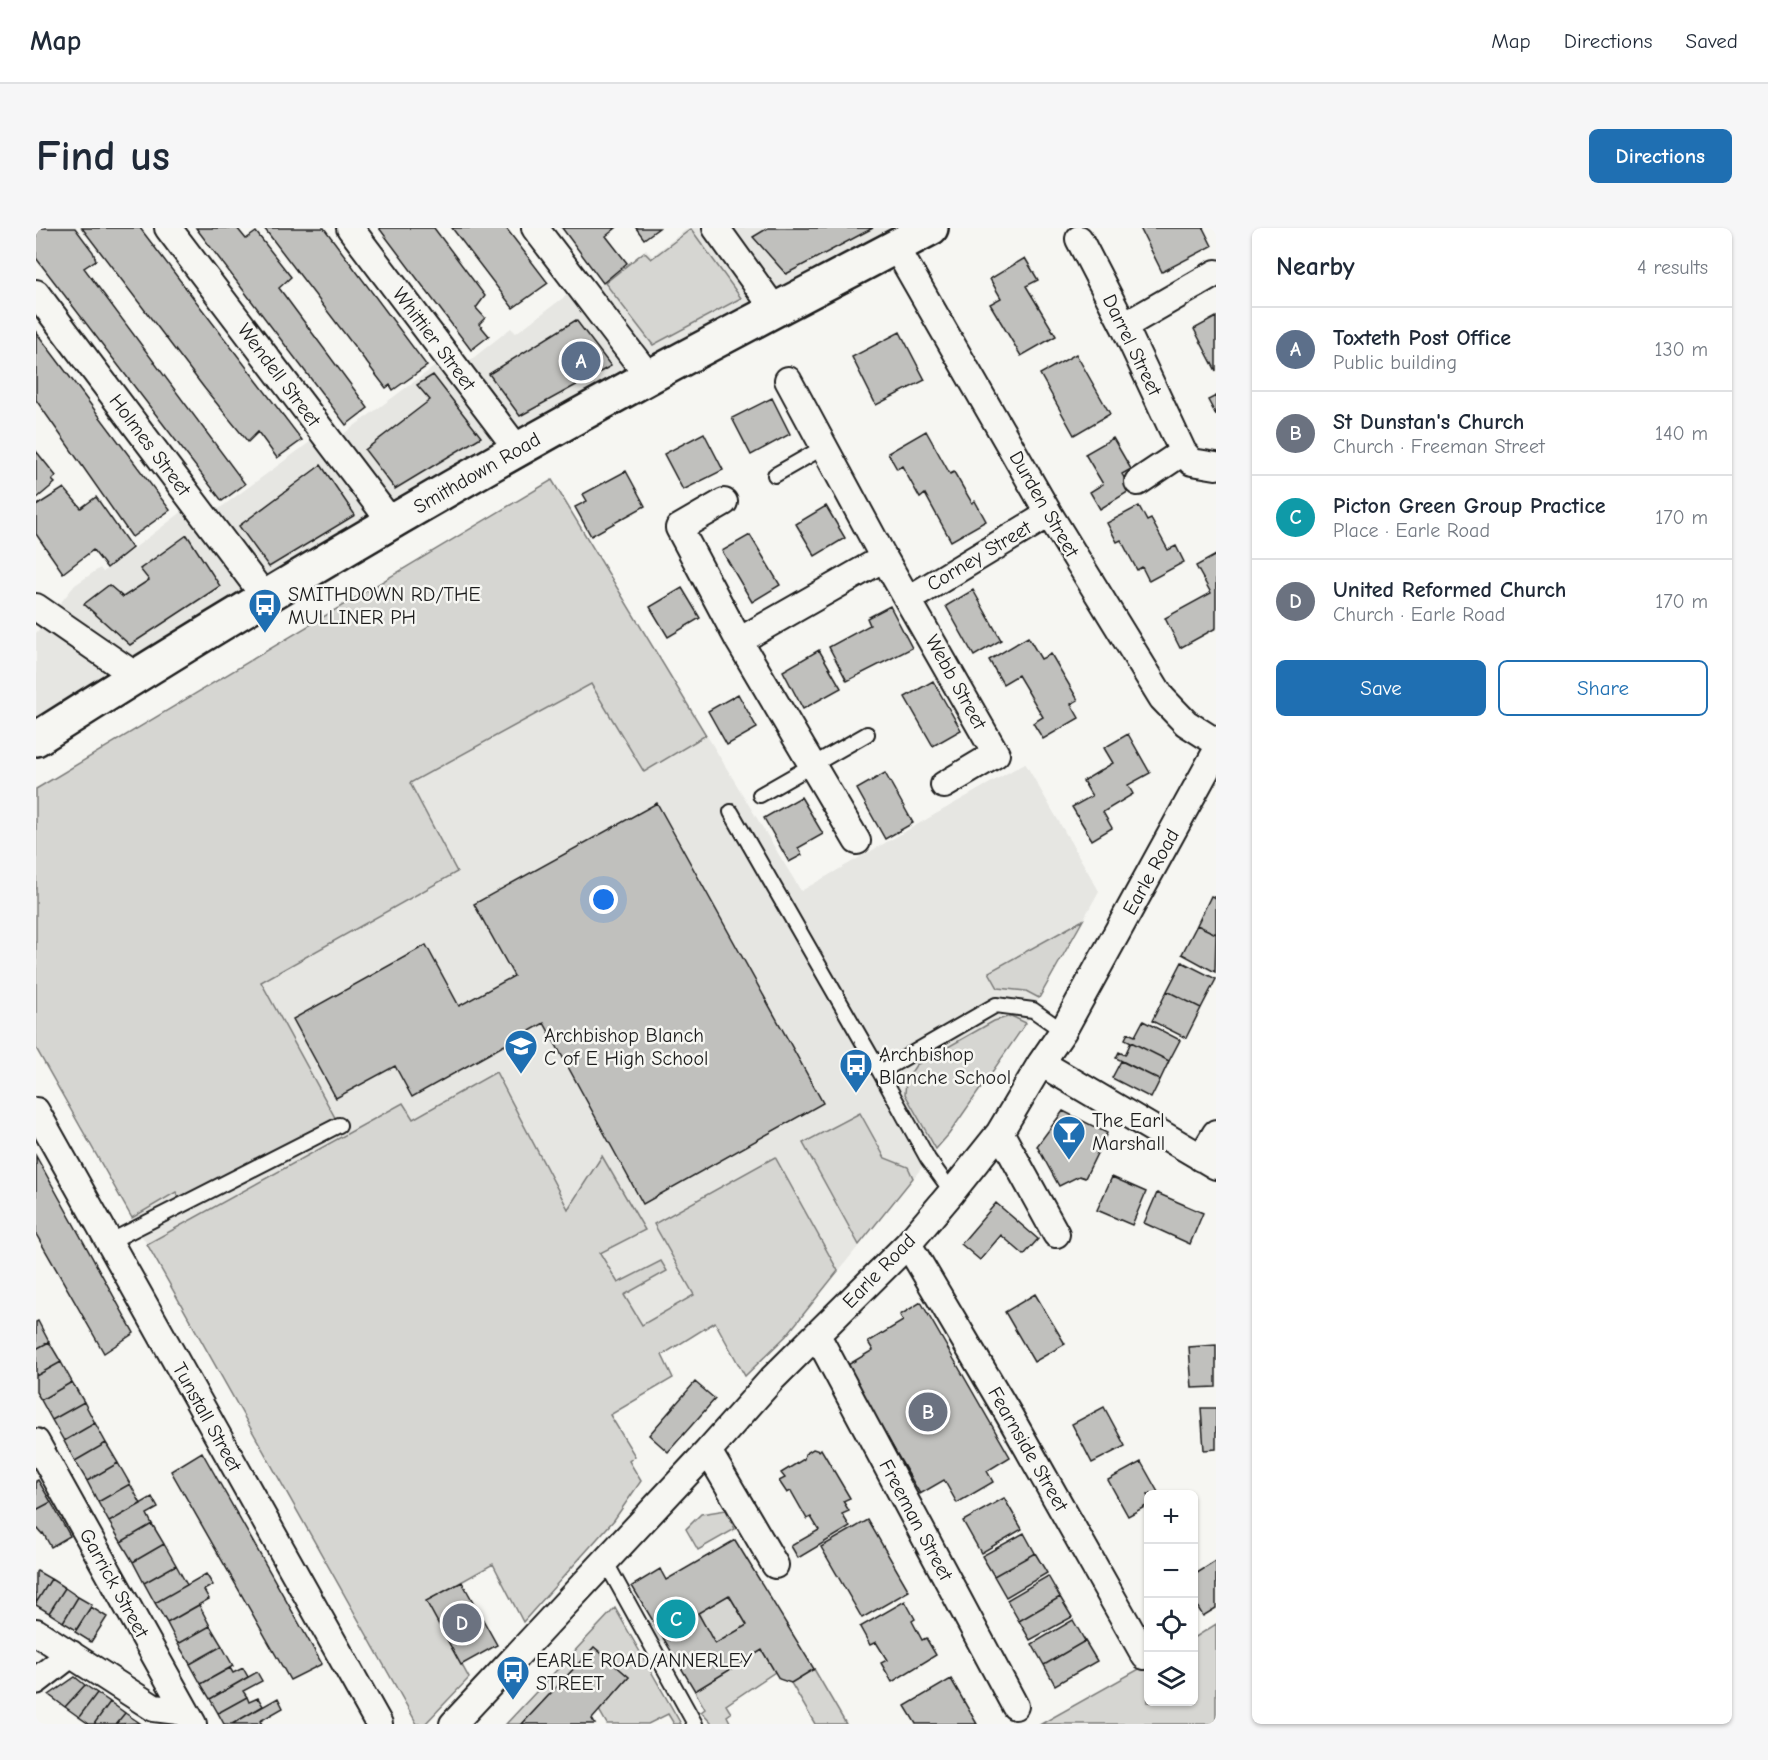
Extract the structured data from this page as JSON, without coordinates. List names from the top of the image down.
{
  "streets": {
    "highway": ["Smithdown Road"],
    "street": [
      "Whittier Street",
      "Darrel Street",
      "Wendell Street",
      "Holmes Street",
      "Durden Street",
      "Corney Street",
      "Webb Street",
      "Earle Road",
      "Tunstall Street",
      "Fearnside Street",
      "Freeman Street",
      "Garrick Street"
    ]
  },
  "crossings": [
    ["Whittier Street", "Smithdown Road"],
    ["Wendell Street", "Smithdown Road"],
    ["Holmes Street", "Smithdown Road"],
    ["Smithdown Road", "Durden Street"],
    ["Durden Street", "Corney Street"],
    ["Corney Street", "Webb Street"],
    ["Earle Road", "Fearnside Street"],
    ["Earle Road", "Freeman Street"]
  ],
  "places": {
    "bus stop": ["SMITHDOWN RD/THE MULLINER PH", "Archbishop Blanche School", "EARLE ROAD/ANNERLEY STREET"],
    "school or university": ["Archbishop Blanch C of E High School"],
    "bar": ["The Earl Marshall"]
  },
  "page": {
    "header": "Map",
    "nav": ["Map", "Directions", "Saved"],
    "buttons": [
      "Directions",
      ["Save", "Share"]
    ],
    "title": "Find us",
    "heading": ["Nearby", "4 results"],
    "list": [
      {
        "mark": "A",
        "name": "Toxteth Post Office",
        "note": "Public building",
        "value": "130 m"
      },
      {
        "mark": "B",
        "name": "St Dunstan's Church",
        "note": "Church · Freeman Street",
        "value": "140 m"
      },
      {
        "mark": "C",
        "name": "Picton Green Group Practice",
        "note": "Place · Earle Road",
        "value": "170 m"
      },
      {
        "mark": "D",
        "name": "United Reformed Church",
        "note": "Church · Earle Road",
        "value": "170 m"
      }
    ],
    "pins": [
      "A",
      "B",
      "C",
      "D"
    ],
    "map_buttons": ["+", "−"]
  }
}
